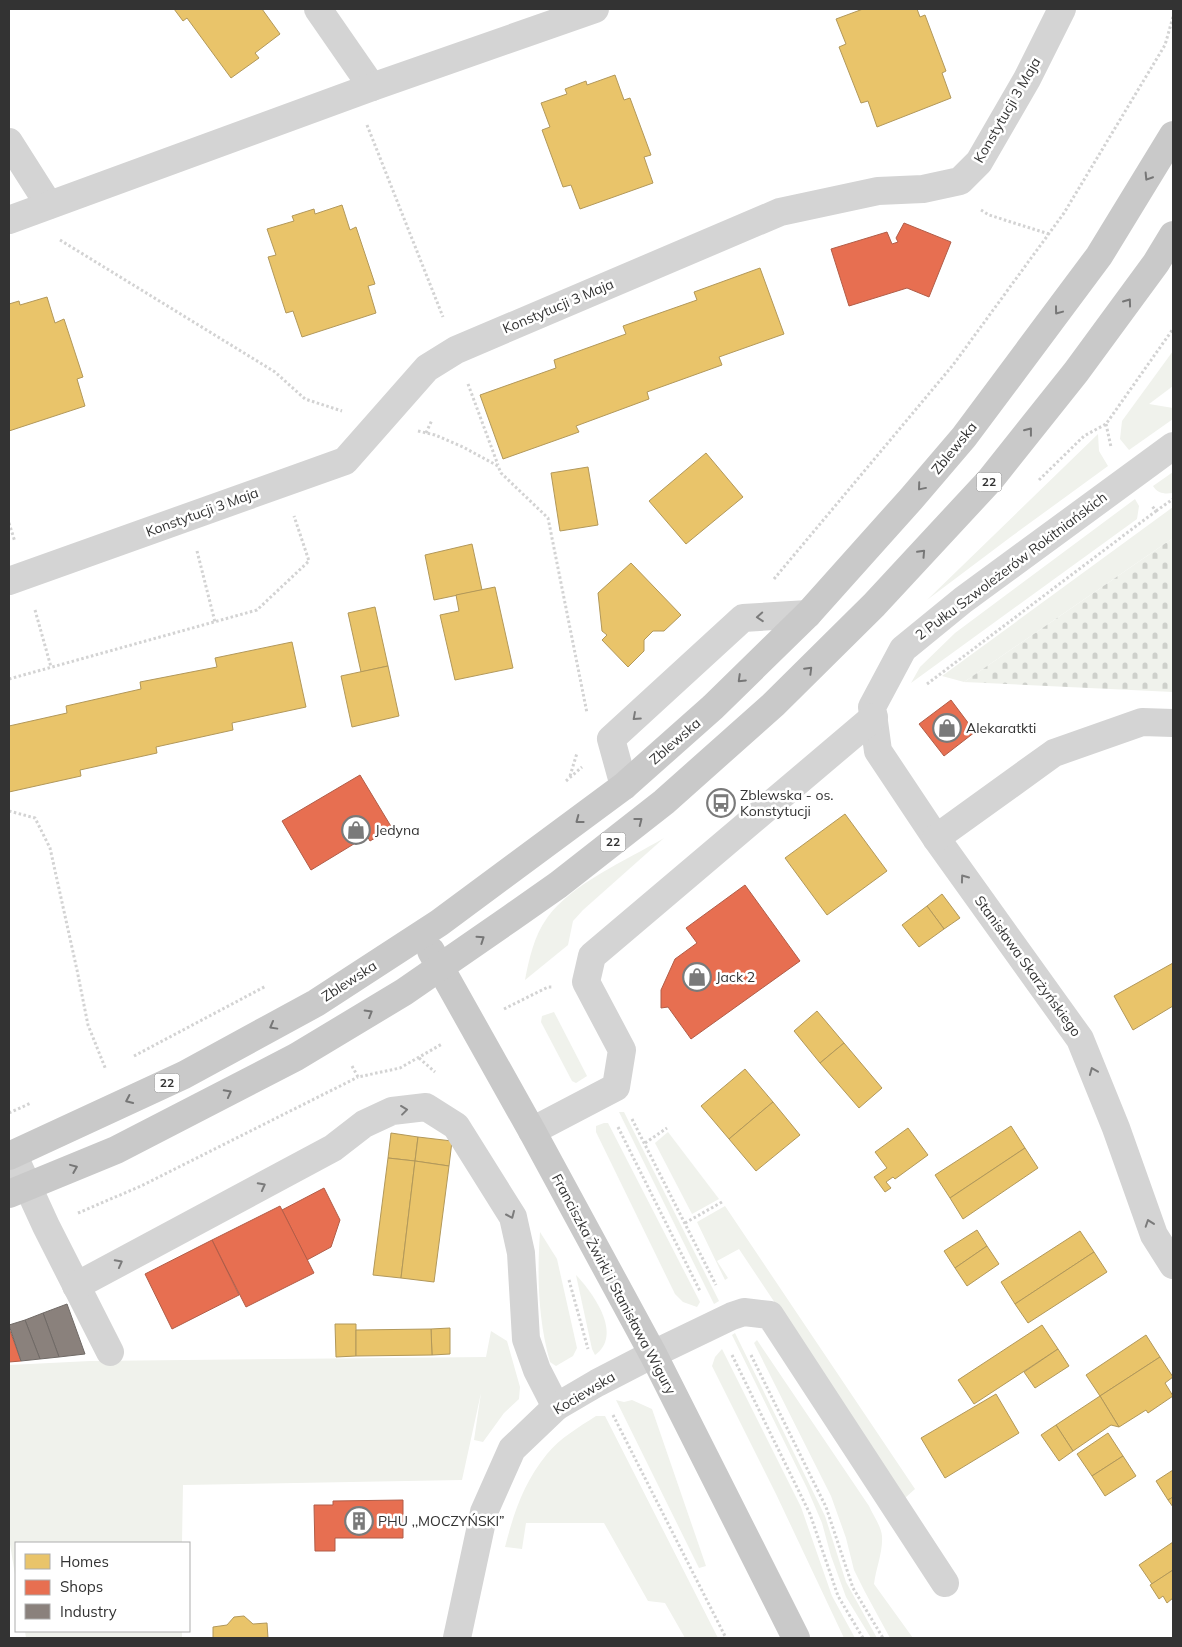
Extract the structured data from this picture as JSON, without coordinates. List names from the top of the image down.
{
  "streets": {
    "main road": ["Zblewska", "22", "Franciszka Żwirki i Stanisława Wigury"],
    "street": [
      "Konstytucji 3 Maja",
      "2 Pułku Szwoleżerów Rokitniańskich",
      "Stanisława Skarżyńskiego",
      "Kociewska"
    ]
  },
  "crossings": [
    ["Zblewska", "Franciszka Żwirki i Stanisława Wigury"],
    ["22", "Franciszka Żwirki i Stanisława Wigury"],
    ["2 Pułku Szwoleżerów Rokitniańskich", "Stanisława Skarżyńskiego"],
    ["Franciszka Żwirki i Stanisława Wigury", "Kociewska"]
  ],
  "one_way": ["Stanisława Skarżyńskiego"],
  "places": {
    "shop": ["Alekaratkti", "Jedyna", "Jack 2"],
    "bus stop": ["Zblewska - os. Konstytucji"],
    "building": ["PHU ,,MOCZYŃSKI”"]
  },
  "legend": ["Homes", "Shops", "Industry"]
}
